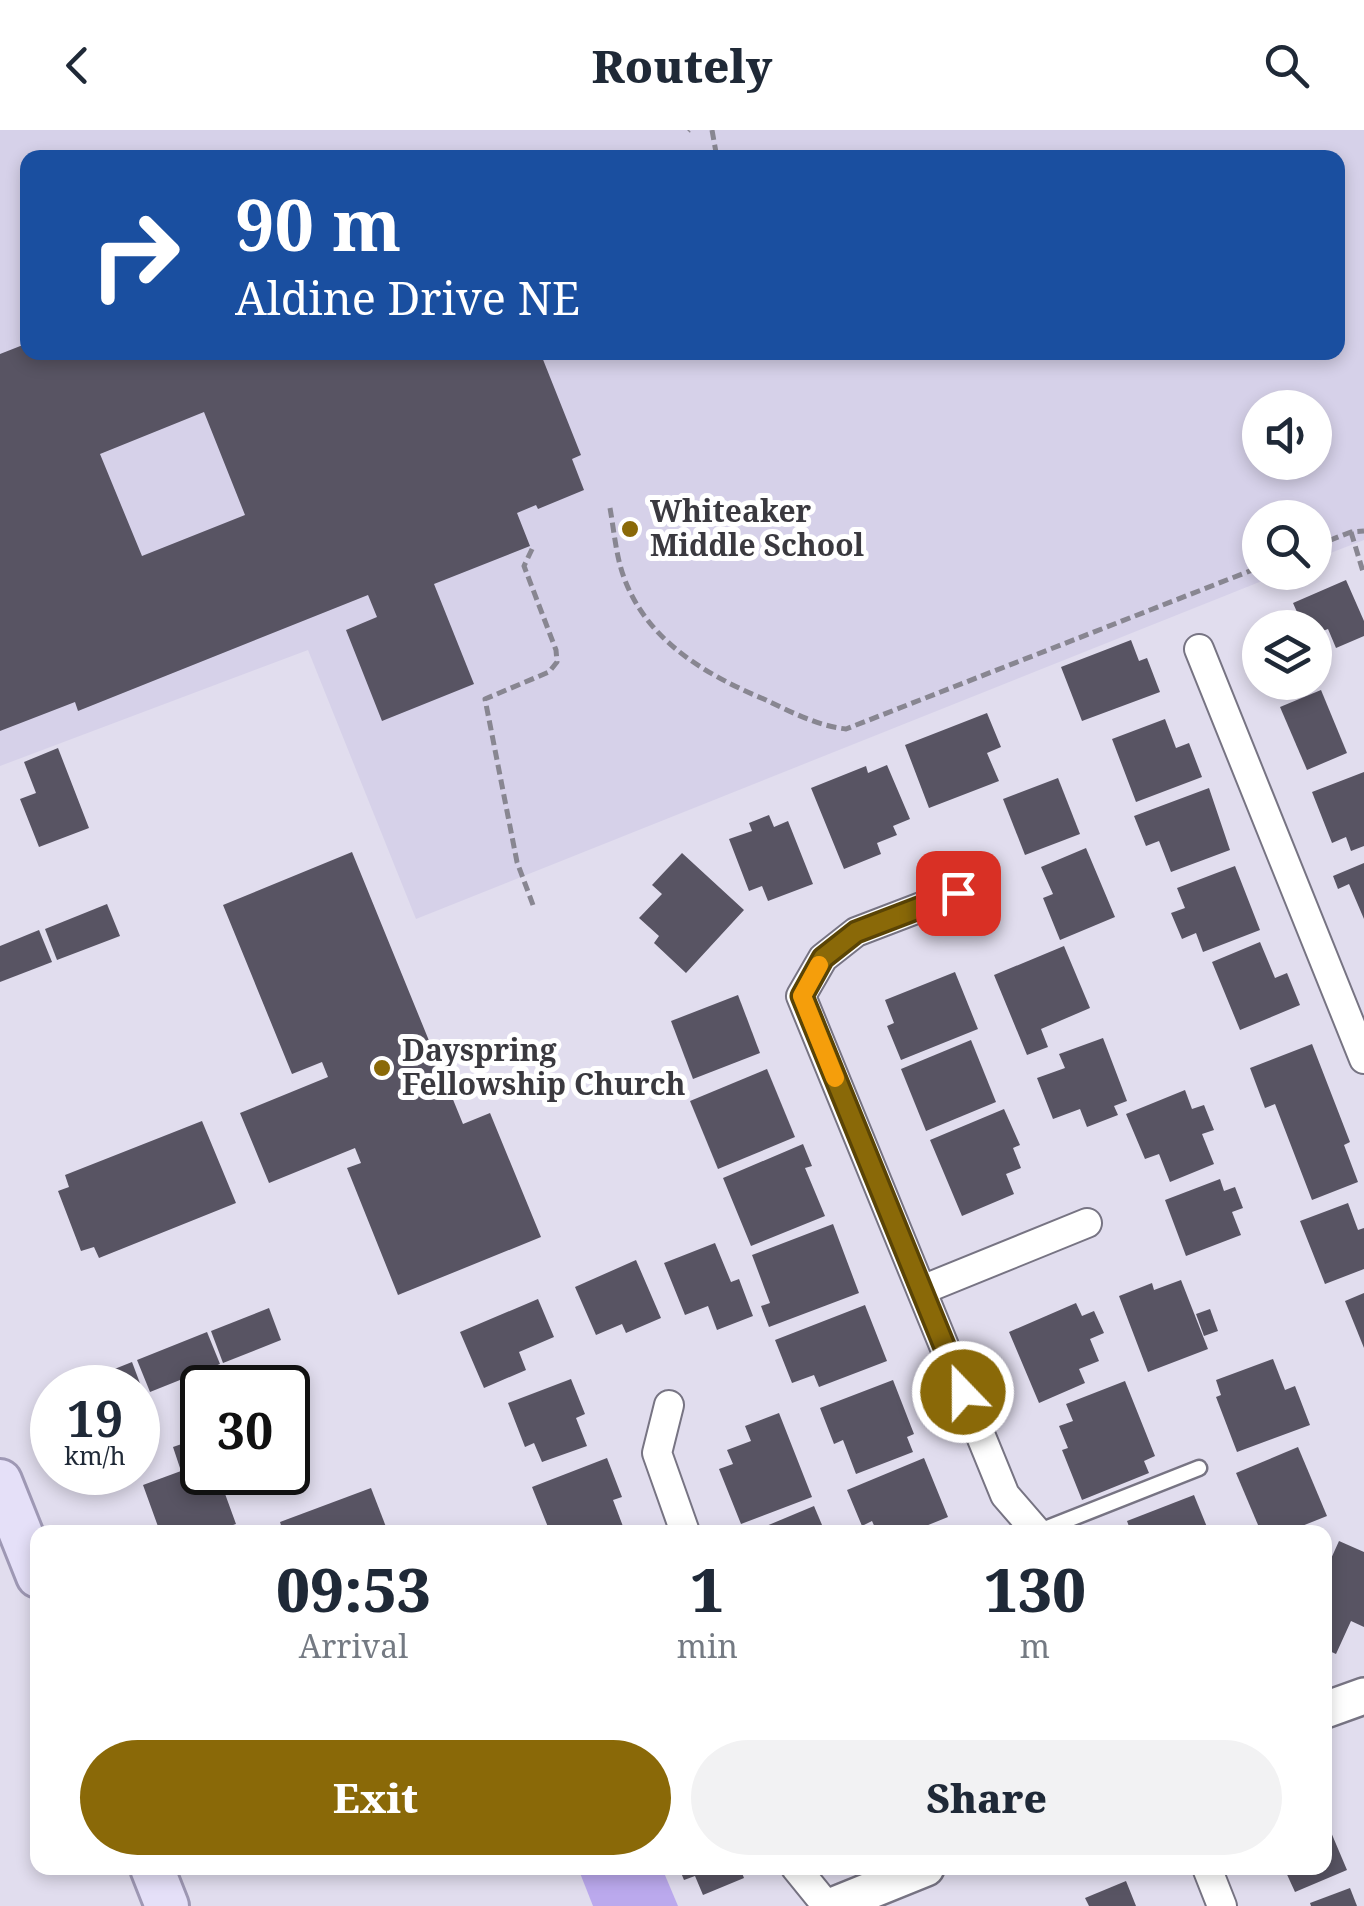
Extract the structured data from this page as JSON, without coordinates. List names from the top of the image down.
{
  "places": ["Whiteaker Middle School", "Dayspring Fellowship Church"],
  "page": {
    "header": "Routely",
    "turn": ["90 m", "Aldine Drive NE"],
    "speed": "19 km/h",
    "limit": "30",
    "eta": [
      "09:53",
      "Arrival",
      "1",
      "min",
      "130",
      "m"
    ],
    "buttons": ["Exit", "Share"]
  }
}
